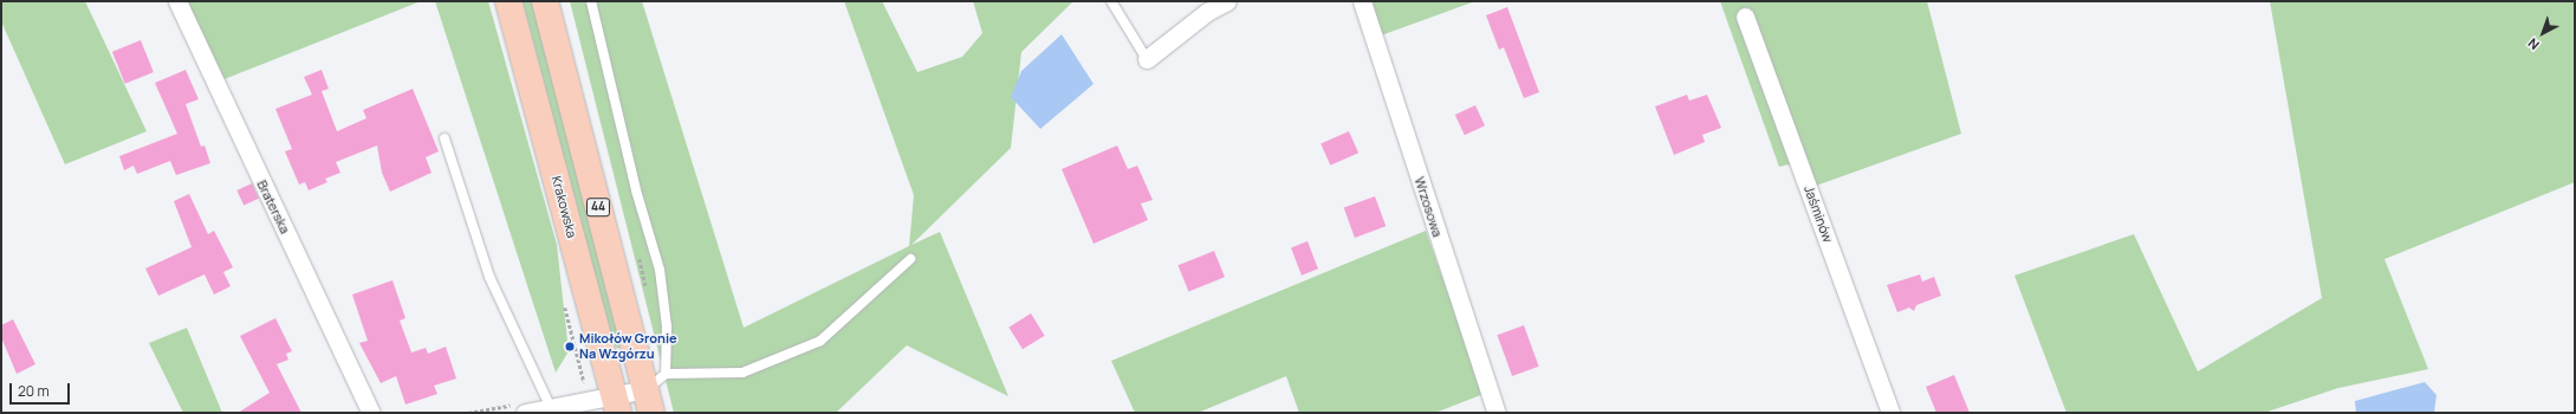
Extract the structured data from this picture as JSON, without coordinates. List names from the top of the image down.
{
  "streets": {
    "main road": ["Krakowska", "44"],
    "street": ["Braterska", "Wrzosowa", "Jaśminów"]
  },
  "places": ["Mikołów Gronie Na Wzgórzu"],
  "scale_bar": "20 m",
  "north": "bottom left"
}
